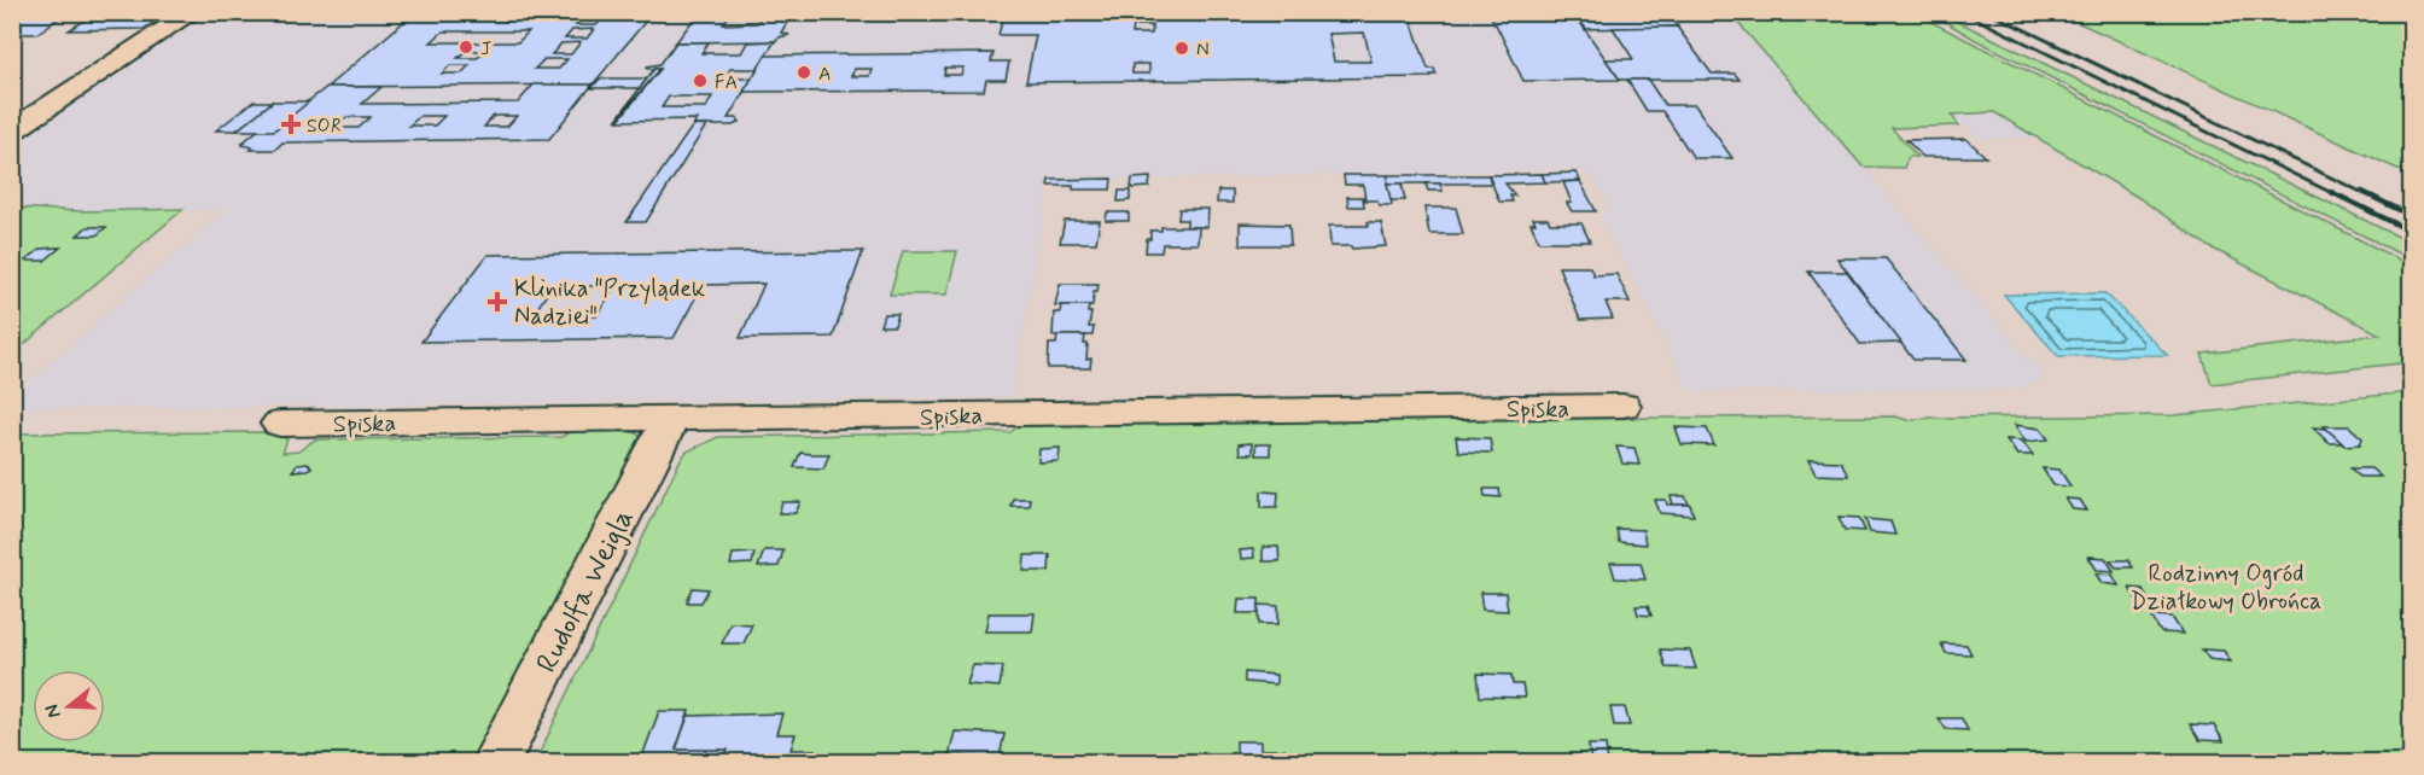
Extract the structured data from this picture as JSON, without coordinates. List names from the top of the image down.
{
  "streets": {
    "street": ["Spiska", "Rudolfa Weigla"]
  },
  "crossings": [
    ["Spiska", "Rudolfa Weigla"]
  ],
  "parks": ["Rodzinny Ogród Działkowy Obrońca"],
  "places": {
    "other": [
      "J",
      "N",
      "A",
      "FA"
    ],
    "health": ["SOR", "Klinika \"Przylądek Nadziei\""]
  },
  "north": "left"
}
